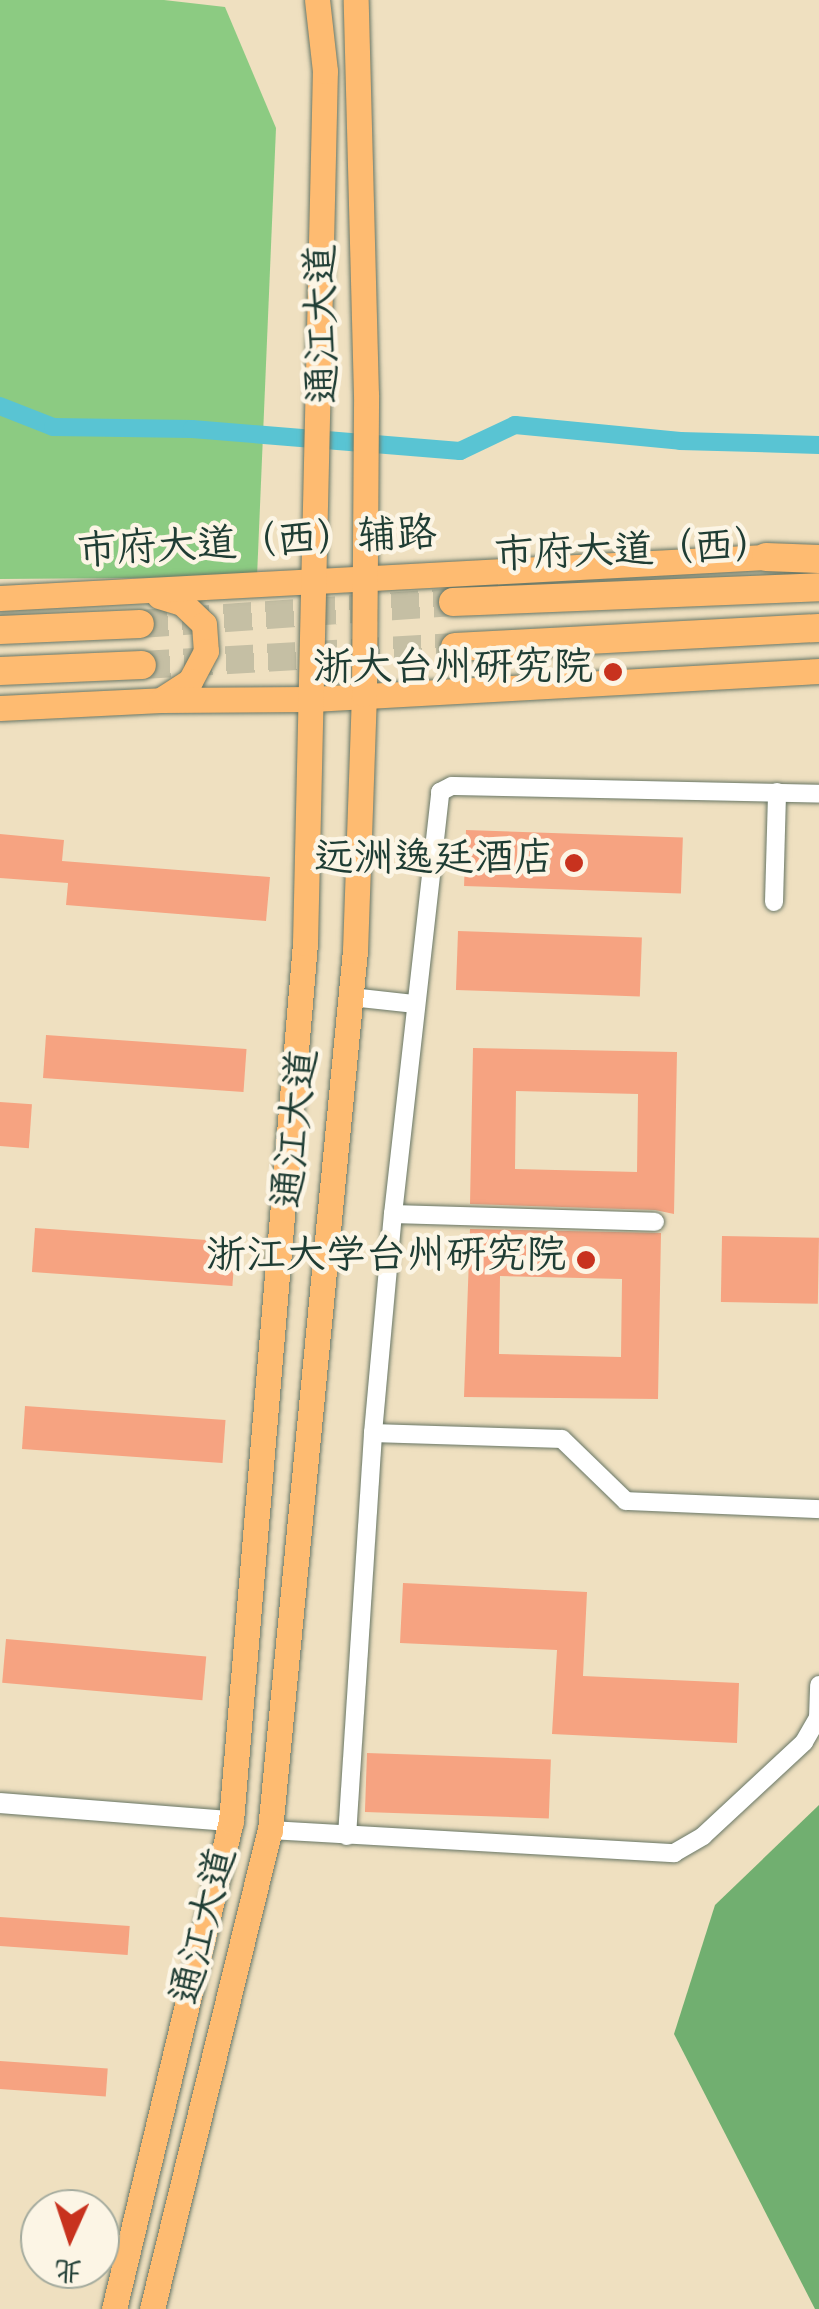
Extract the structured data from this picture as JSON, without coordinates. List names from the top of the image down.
{
  "streets": {
    "highway": ["市府大道（西）"],
    "main road": ["通江大道", "市府大道（西）辅路"]
  },
  "crossings": [
    ["通江大道", "市府大道（西）辅路"]
  ],
  "places": ["浙大台州研究院", "远洲逸廷酒店", "浙江大学台州研究院"],
  "north": "bottom"
}
